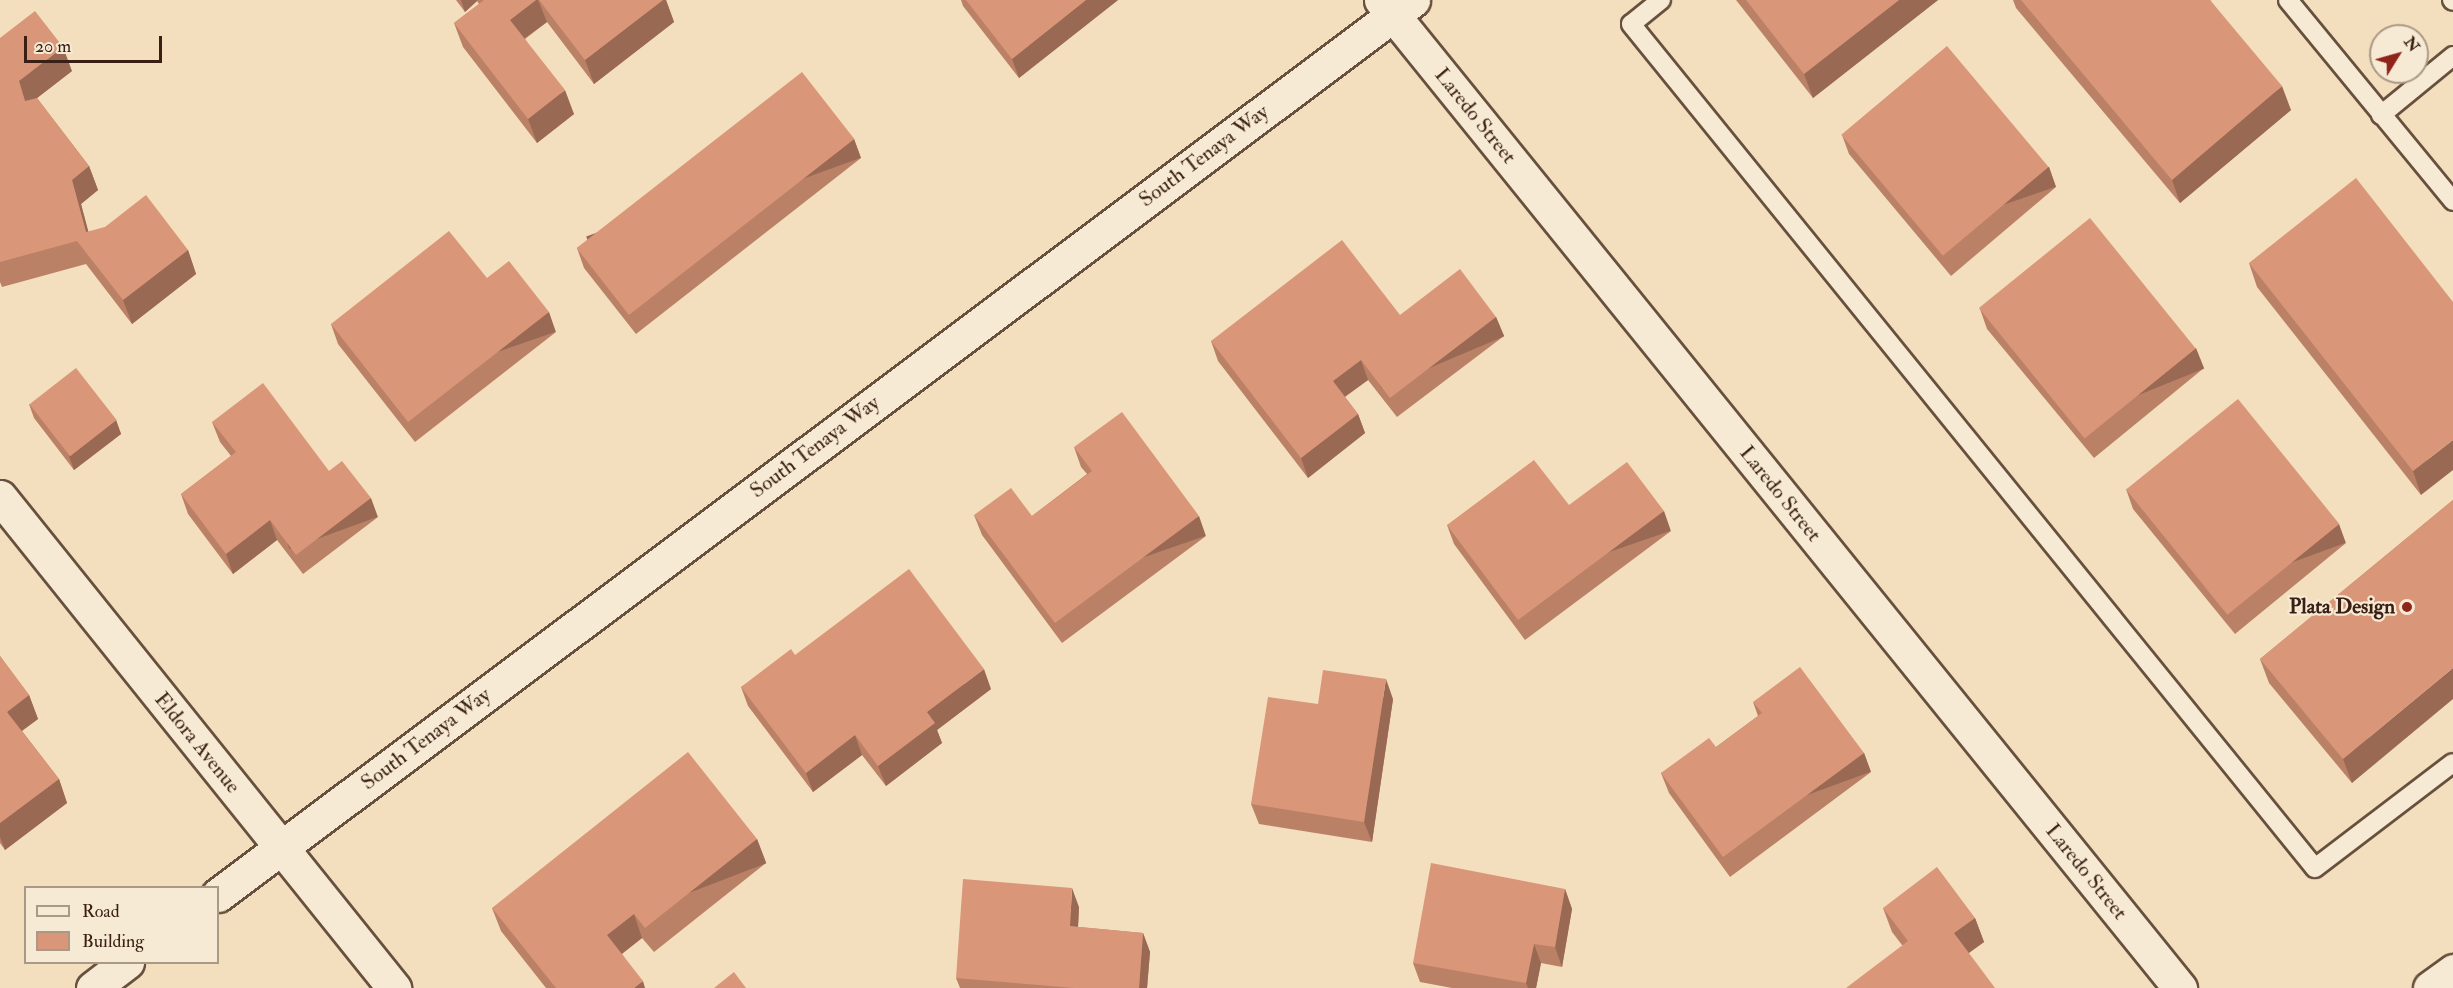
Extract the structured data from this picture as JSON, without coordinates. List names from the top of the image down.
{
  "streets": {
    "street": ["Laredo Street", "South Tenaya Way", "Eldora Avenue"]
  },
  "crossings": [
    ["Laredo Street", "South Tenaya Way"],
    ["South Tenaya Way", "Eldora Avenue"]
  ],
  "places": ["Plata Design"],
  "legend": ["Road", "Building"],
  "scale_bar": "20 m",
  "north": "top right"
}
